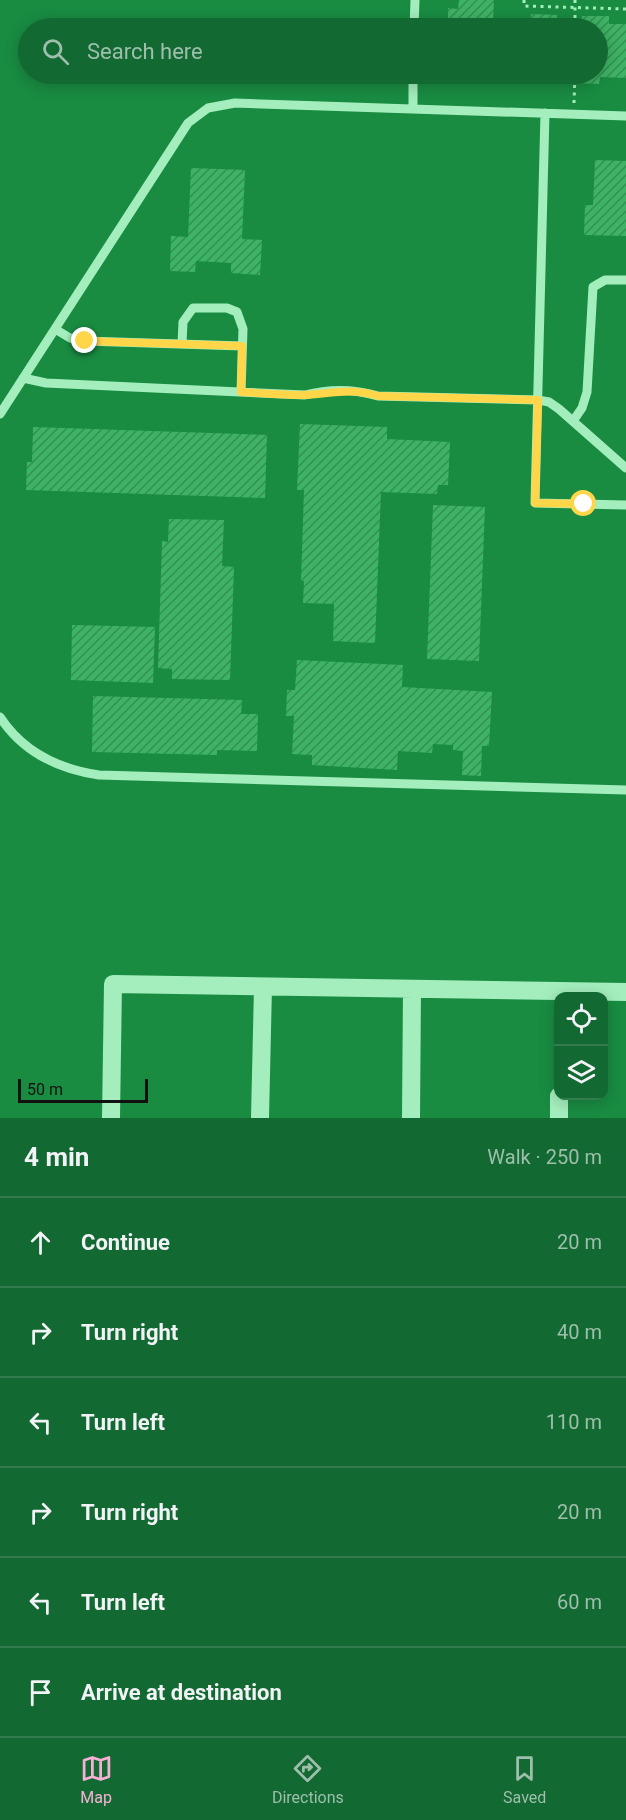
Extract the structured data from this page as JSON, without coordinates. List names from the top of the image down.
{
  "scale_bar": "50 m",
  "page": {
    "search": "Search here",
    "scale": "50 m",
    "heading": ["4 min", "Walk · 250 m"],
    "list": [
      ["Continue", "20 m"],
      ["Turn right", "40 m"],
      ["Turn left", "110 m"],
      ["Turn right", "20 m"],
      ["Turn left", "60 m"],
      "Arrive at destination"
    ],
    "nav": ["Map", "Directions", "Saved"]
  }
}
